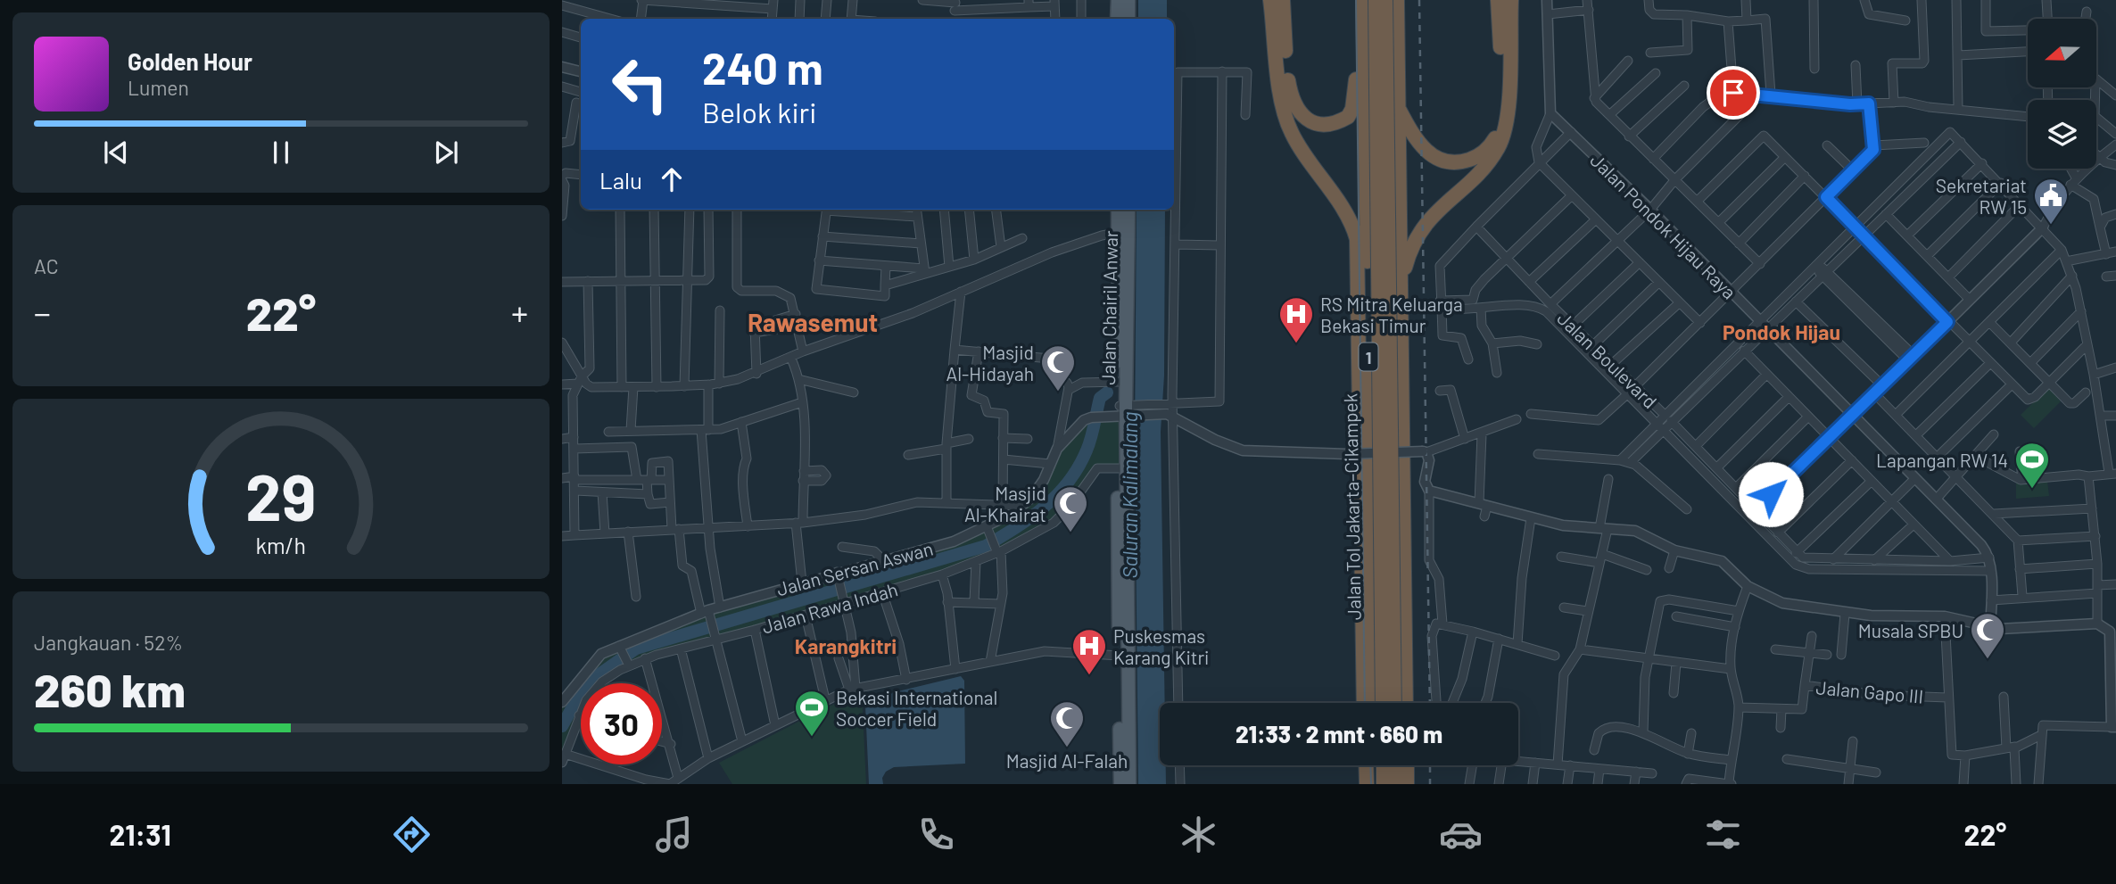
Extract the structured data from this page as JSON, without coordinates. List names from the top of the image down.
{
  "streets": {
    "highway": ["1", "Jalan Tol Jakarta–Cikampek"],
    "main road": ["Jalan Chairil Anwar"],
    "street": [
      "Jalan Pondok Hijau Raya",
      "Jalan Boulevard",
      "Jalan Sersan Aswan",
      "Jalan Rawa Indah",
      "Jalan Gapo III"
    ]
  },
  "crossings": [
    ["Jalan Chairil Anwar", "Jalan Sersan Aswan"],
    ["Jalan Chairil Anwar", "Jalan Rawa Indah"]
  ],
  "districts": ["Rawasemut", "Pondok Hijau", "Karangkitri"],
  "water": ["Saluran Kalimalang"],
  "places": {
    "public building": ["Sekretariat RW 15"],
    "hospital": ["RS Mitra Keluarga Bekasi Timur", "Puskesmas Karang Kitri"],
    "mosque": [
      "Masjid Al-Hidayah",
      "Masjid Al-Khairat",
      "Musala SPBU",
      "Masjid Al-Falah"
    ],
    "sports": ["Lapangan RW 14", "Bekasi International Soccer Field"]
  },
  "north": "left",
  "page": {
    "turn": ["240 m", "Belok kiri"],
    "song": ["Golden Hour", "Lumen"],
    "then": "Lalu",
    "tile": [
      "AC",
      ["Jangkauan · 52%", "260 km"]
    ],
    "heat": ["−", "22°", "+"],
    "limit": "30",
    "trip": "21:33 · 2 mnt · 660 m",
    "tabs": ["21:31", "22°"],
    "gauge": ["29", "km/h"]
  }
}
